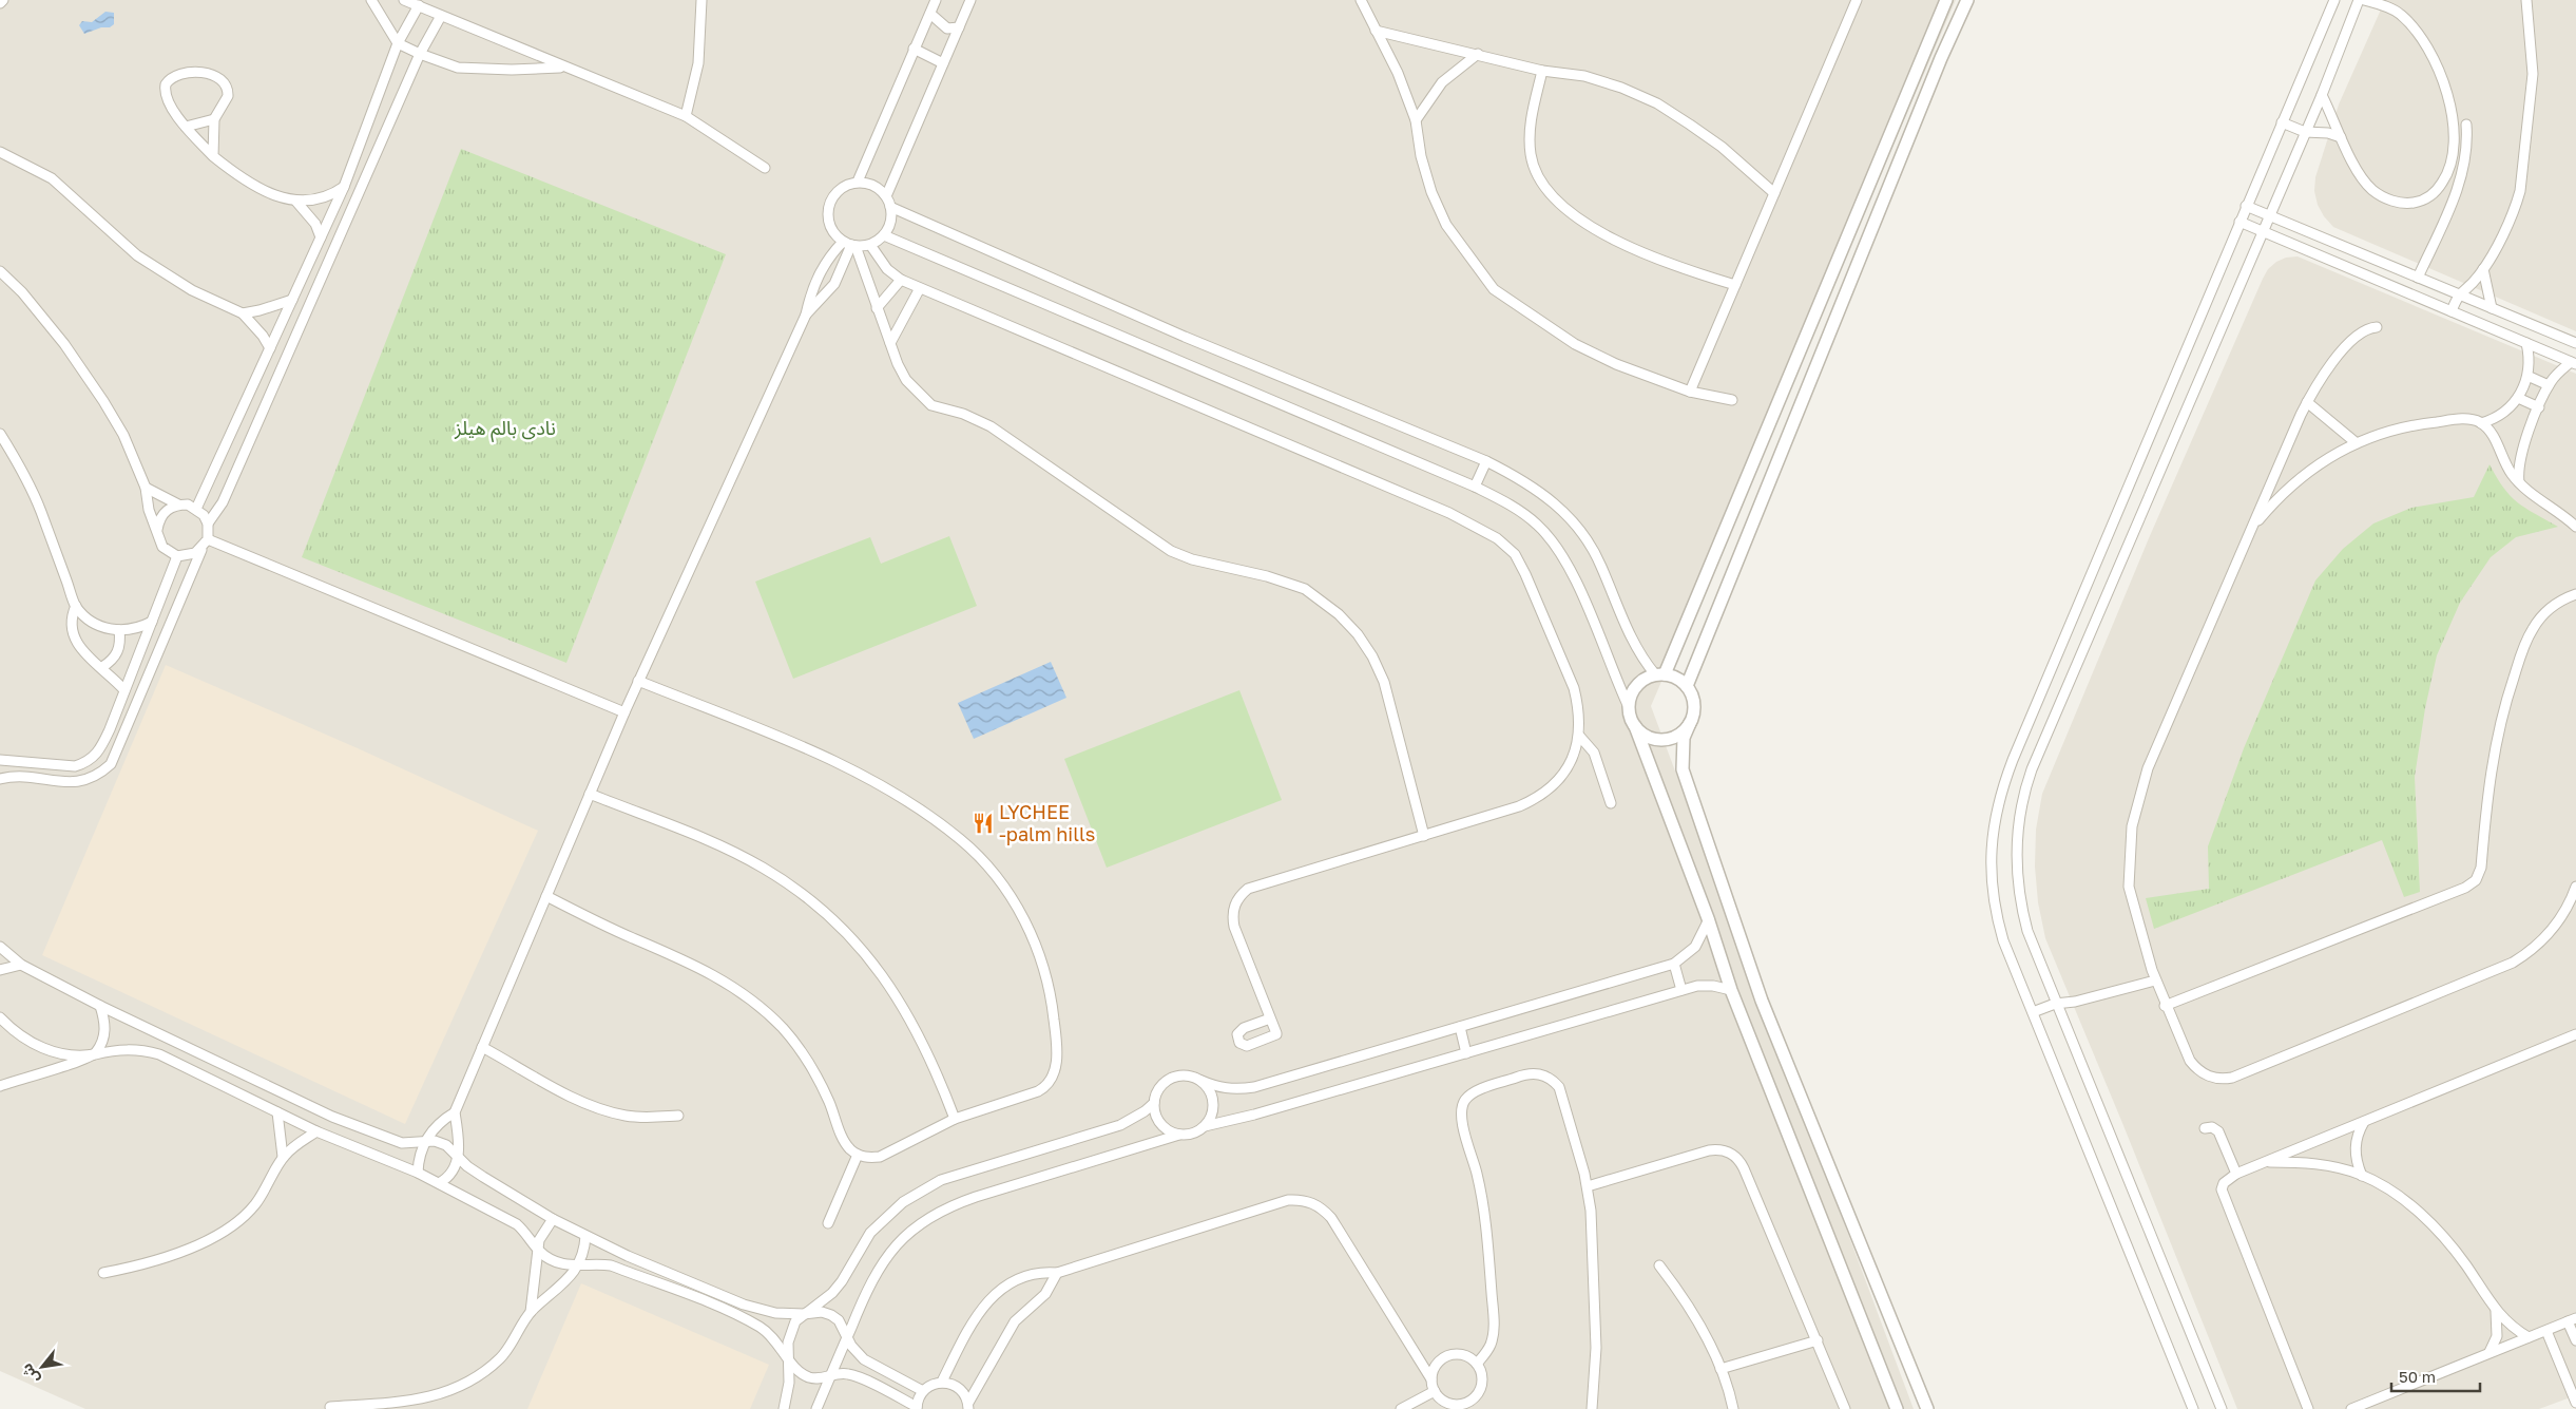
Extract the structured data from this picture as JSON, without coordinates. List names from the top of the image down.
{
  "parks": ["نادى بالم هيلز"],
  "places": {
    "restaurant": ["LYCHEE -palm hills"]
  },
  "scale_bar": "50 m",
  "north": "bottom left"
}
